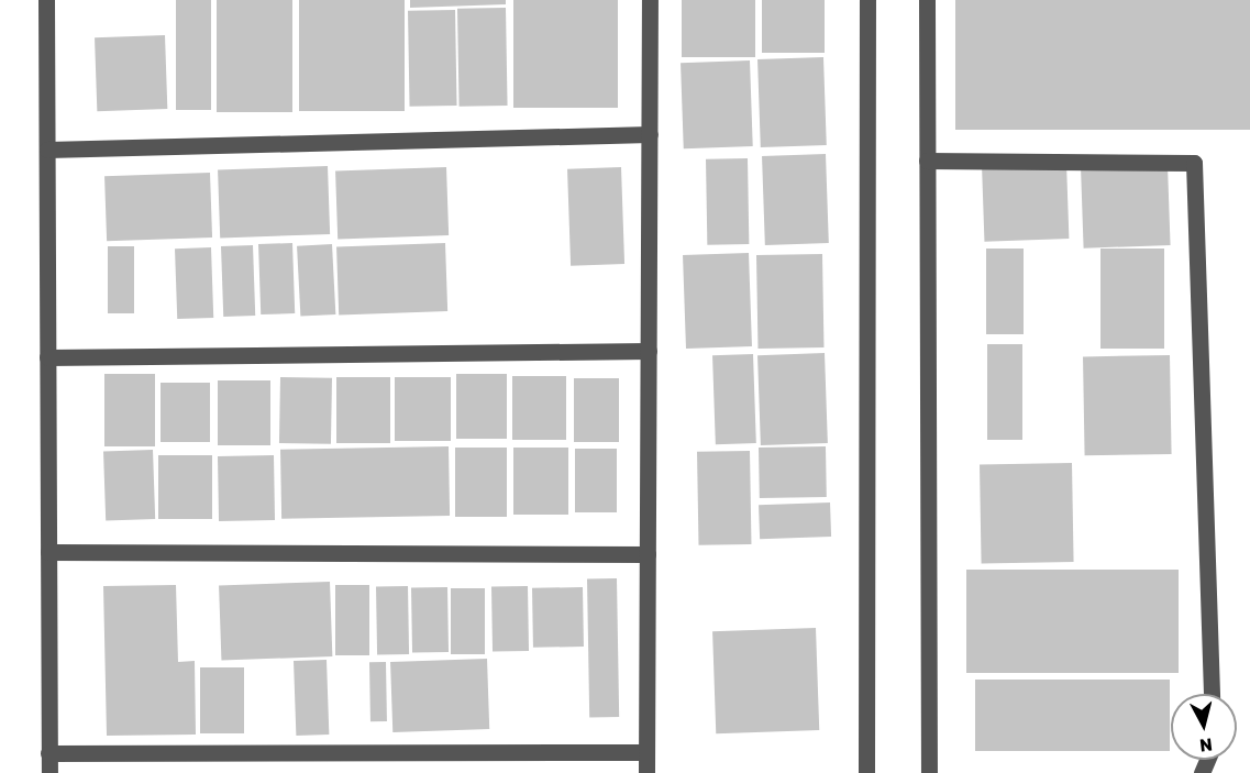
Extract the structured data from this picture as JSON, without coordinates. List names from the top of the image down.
{
  "north": "bottom"
}
